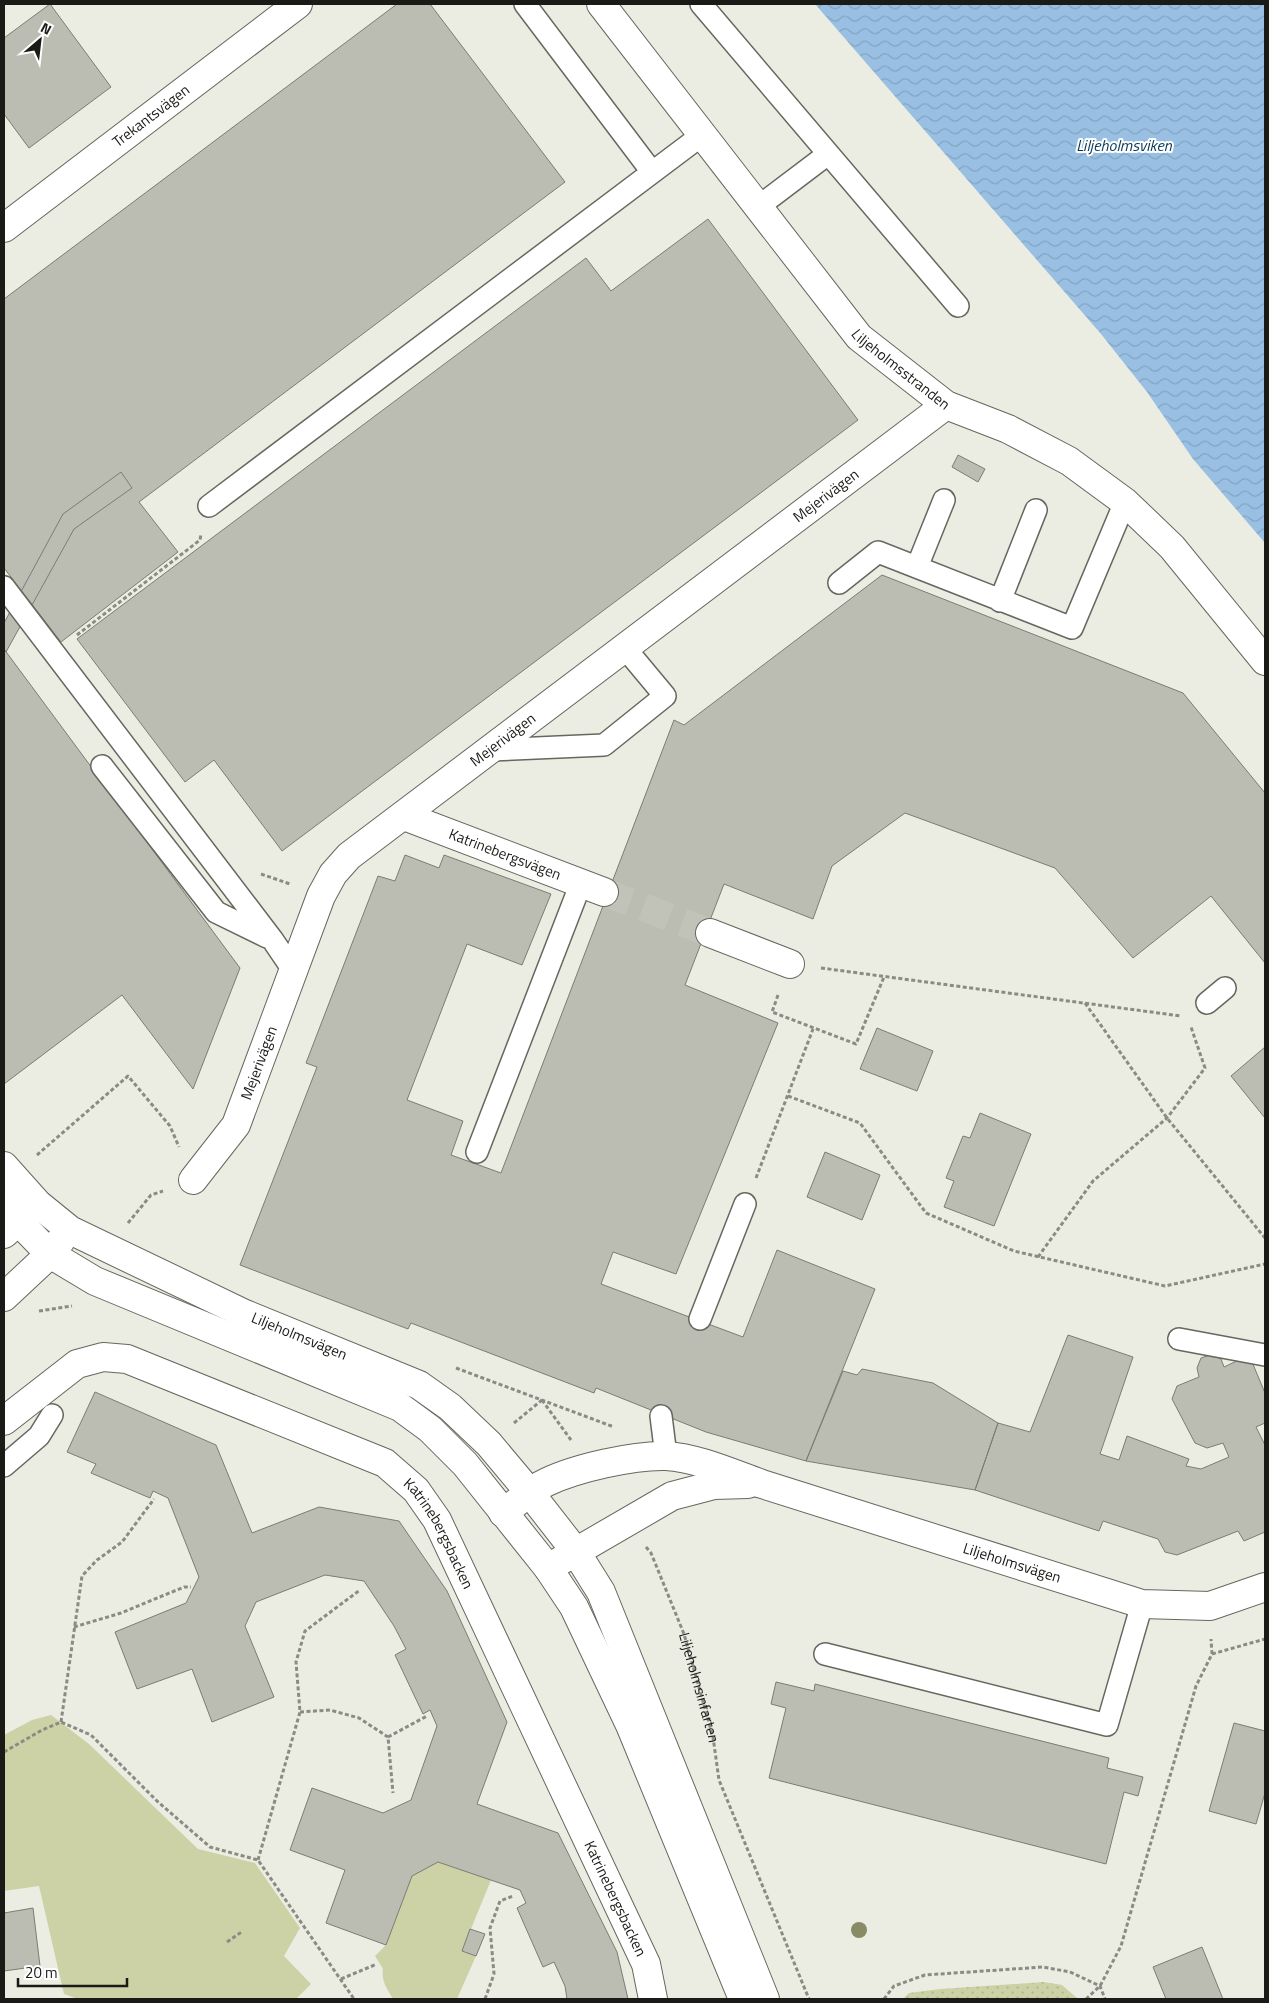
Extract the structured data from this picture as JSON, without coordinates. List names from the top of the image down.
{
  "streets": {
    "street": [
      "Trekantsvägen",
      "Liljeholmsstranden",
      "Mejerivägen",
      "Katrinebergsvägen",
      "Liljeholmsvägen",
      "Katrinebergsbacken"
    ],
    "path": ["Liljeholmsinfarten"]
  },
  "crossings": [
    ["Liljeholmsstranden", "Mejerivägen"],
    ["Mejerivägen", "Katrinebergsvägen"],
    ["Liljeholmsvägen", "Liljeholmsinfarten"]
  ],
  "water": ["Liljeholmsviken"],
  "scale_bar": "20 m",
  "north": "top right"
}
